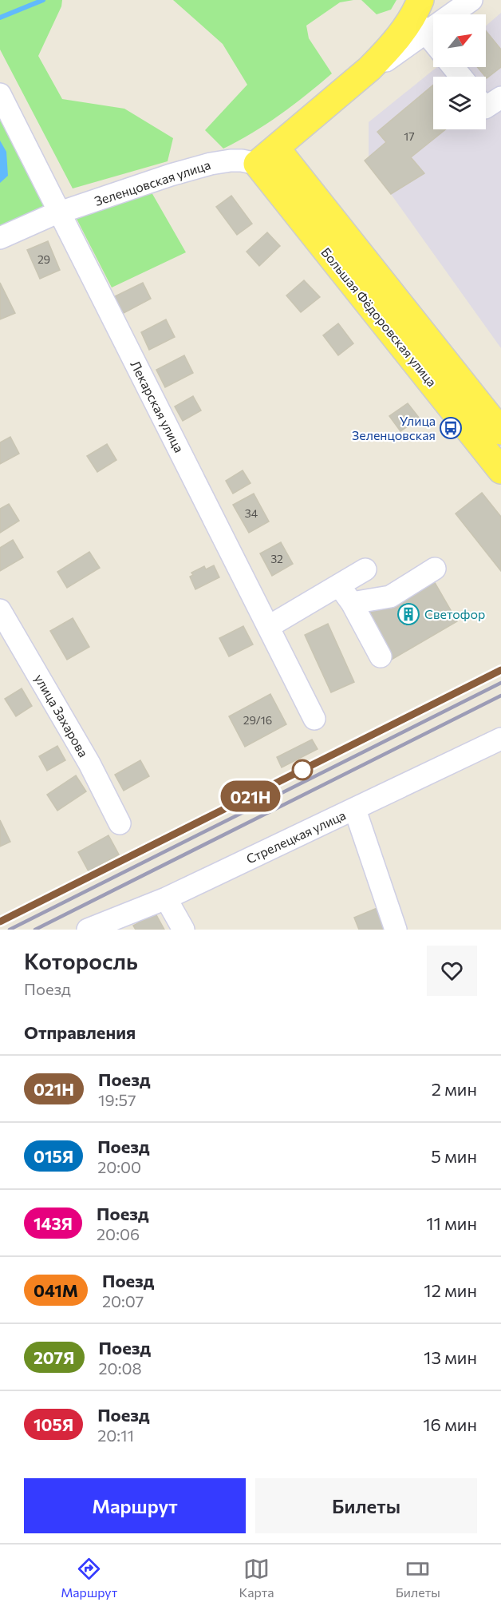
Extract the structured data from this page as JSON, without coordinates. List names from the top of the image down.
{
  "streets": {
    "main road": ["Большая Фёдоровская улица"],
    "street": [
      "Зеленцовская улица",
      "Лекарская улица",
      "улица Захарова",
      "Стрелецкая улица"
    ]
  },
  "crossings": [
    ["Зеленцовская улица", "Большая Фёдоровская улица"],
    ["Зеленцовская улица", "Лекарская улица"]
  ],
  "places": {
    "bus stop": ["Улица Зеленцовская"],
    "building": ["Светофор"]
  },
  "house_numbers": [
    "17",
    "29",
    "34",
    "32",
    "29/16"
  ],
  "north": "top right",
  "page": {
    "on_map": "021Н",
    "heading": [
      ["Которосль", "Поезд"],
      "Отправления"
    ],
    "list": [
      {
        "mark": "021Н",
        "name": "Поезд",
        "note": "19:57",
        "value": "2 мин"
      },
      {
        "mark": "015Я",
        "name": "Поезд",
        "note": "20:00",
        "value": "5 мин"
      },
      {
        "mark": "143Я",
        "name": "Поезд",
        "note": "20:06",
        "value": "11 мин"
      },
      {
        "mark": "041М",
        "name": "Поезд",
        "note": "20:07",
        "value": "12 мин"
      },
      {
        "mark": "207Я",
        "name": "Поезд",
        "note": "20:08",
        "value": "13 мин"
      },
      {
        "mark": "105Я",
        "name": "Поезд",
        "note": "20:11",
        "value": "16 мин"
      }
    ],
    "buttons": ["Маршрут", "Билеты"],
    "tabs": ["Маршрут", "Карта", "Билеты"]
  }
}
